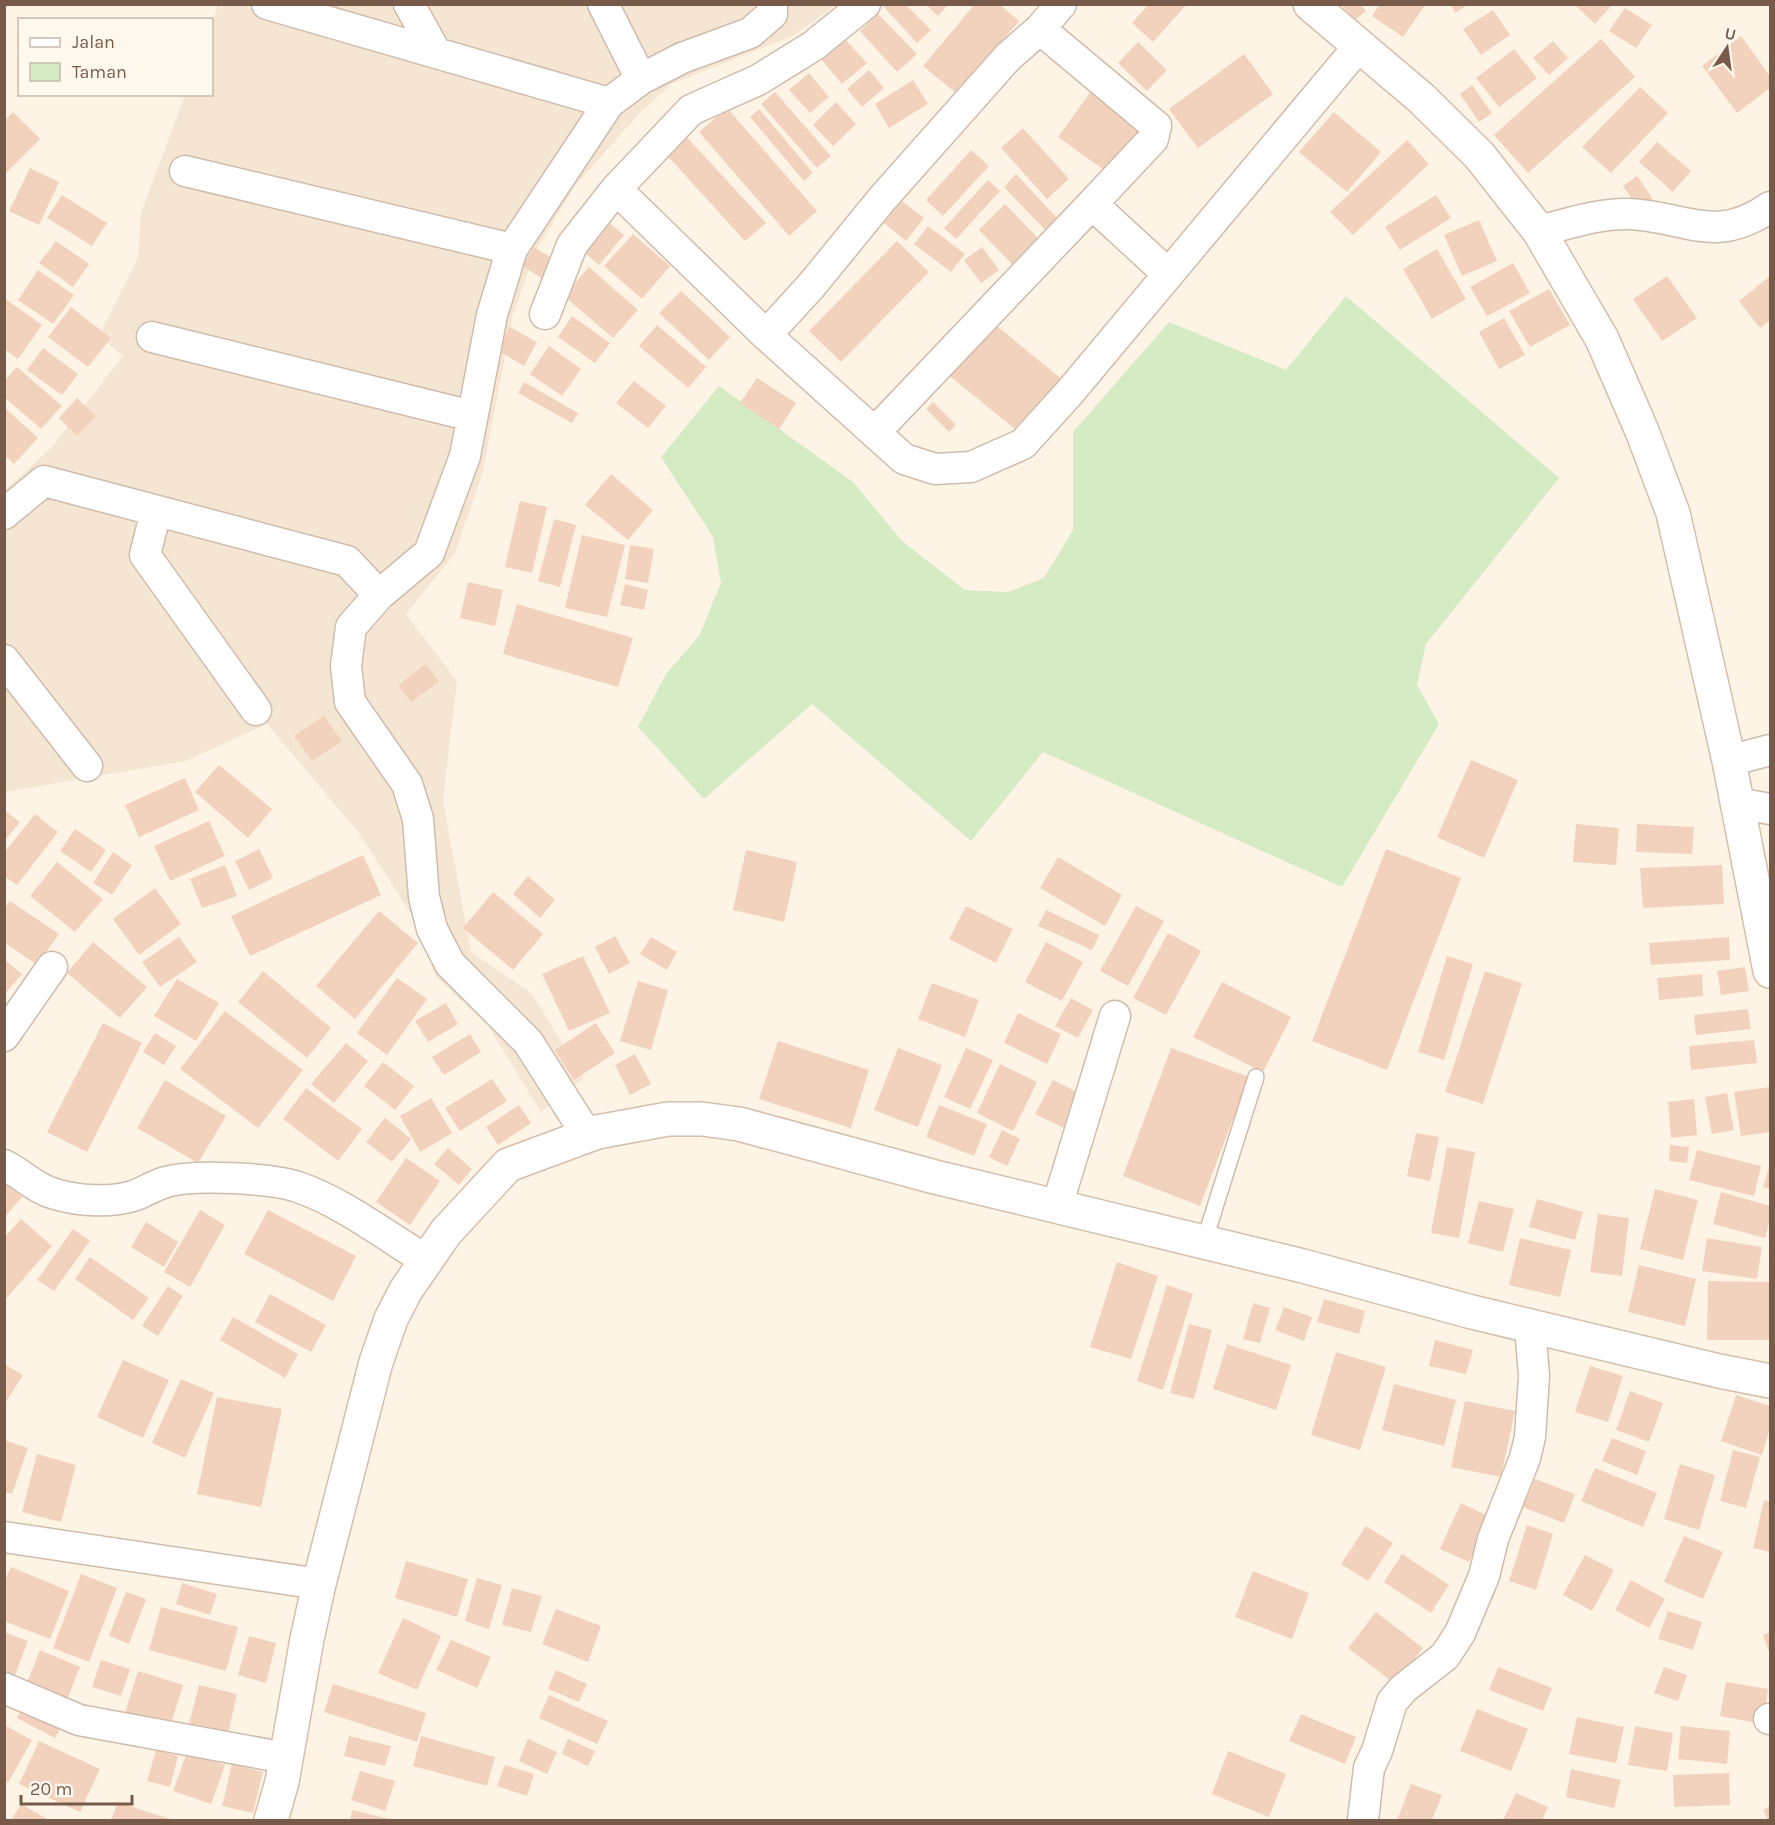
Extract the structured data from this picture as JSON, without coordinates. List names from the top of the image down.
{
  "legend": ["Jalan", "Taman"],
  "scale_bar": "20 m",
  "north": "top"
}
